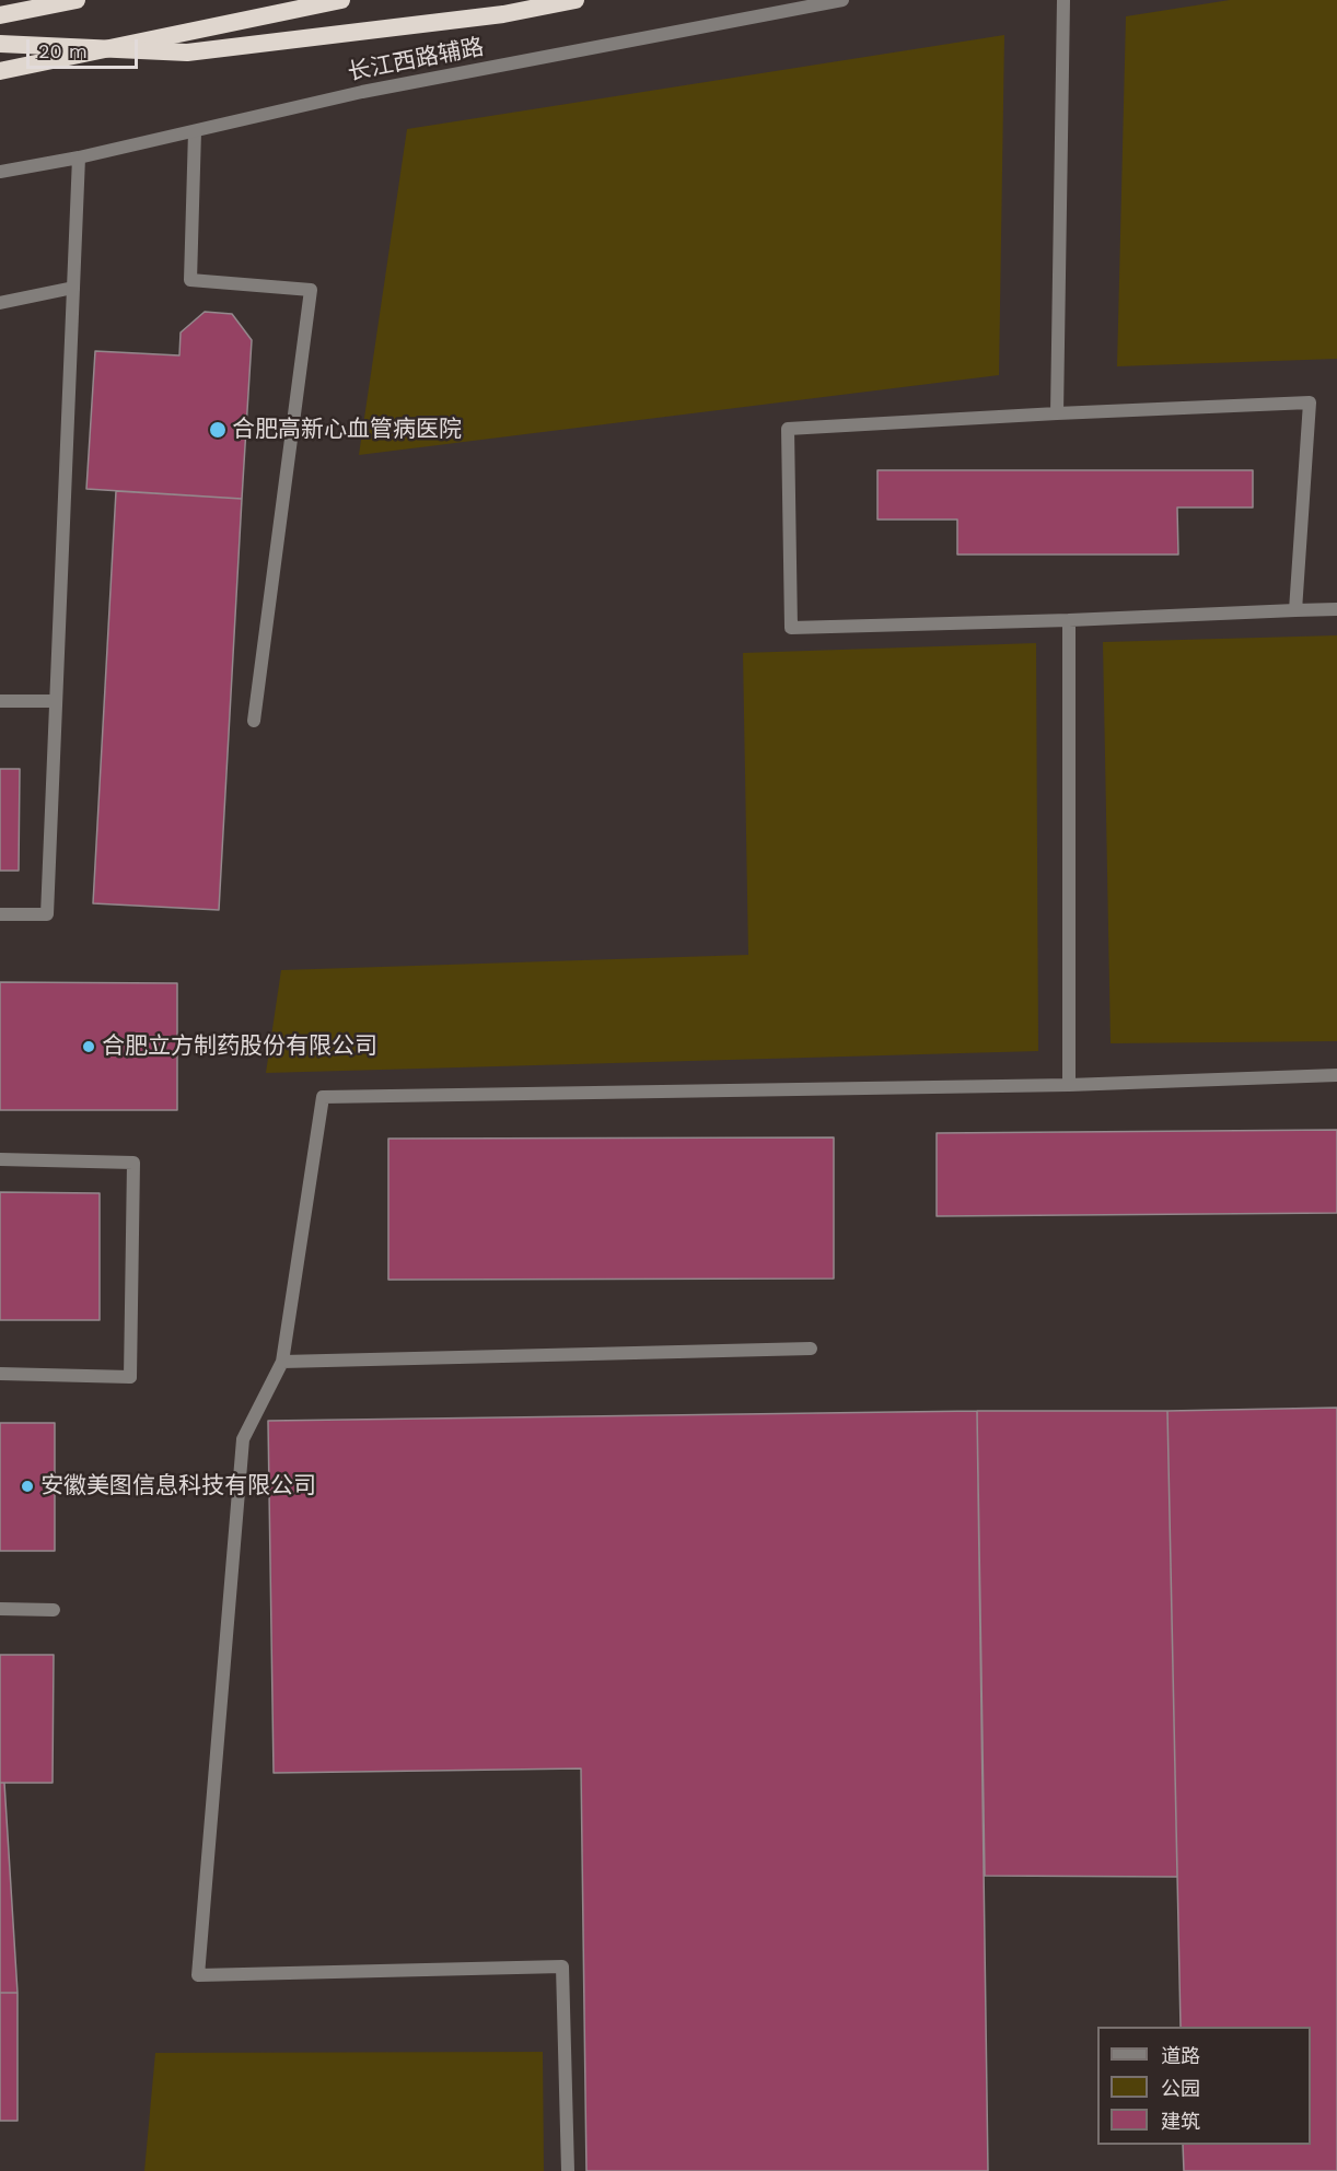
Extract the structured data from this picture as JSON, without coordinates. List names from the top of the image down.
{
  "streets": {
    "street": ["长江西路辅路"]
  },
  "places": ["合肥高新心血管病医院", "合肥立方制药股份有限公司", "安徽美图信息科技有限公司"],
  "legend": ["道路", "公园", "建筑"],
  "scale_bar": "20 m"
}
